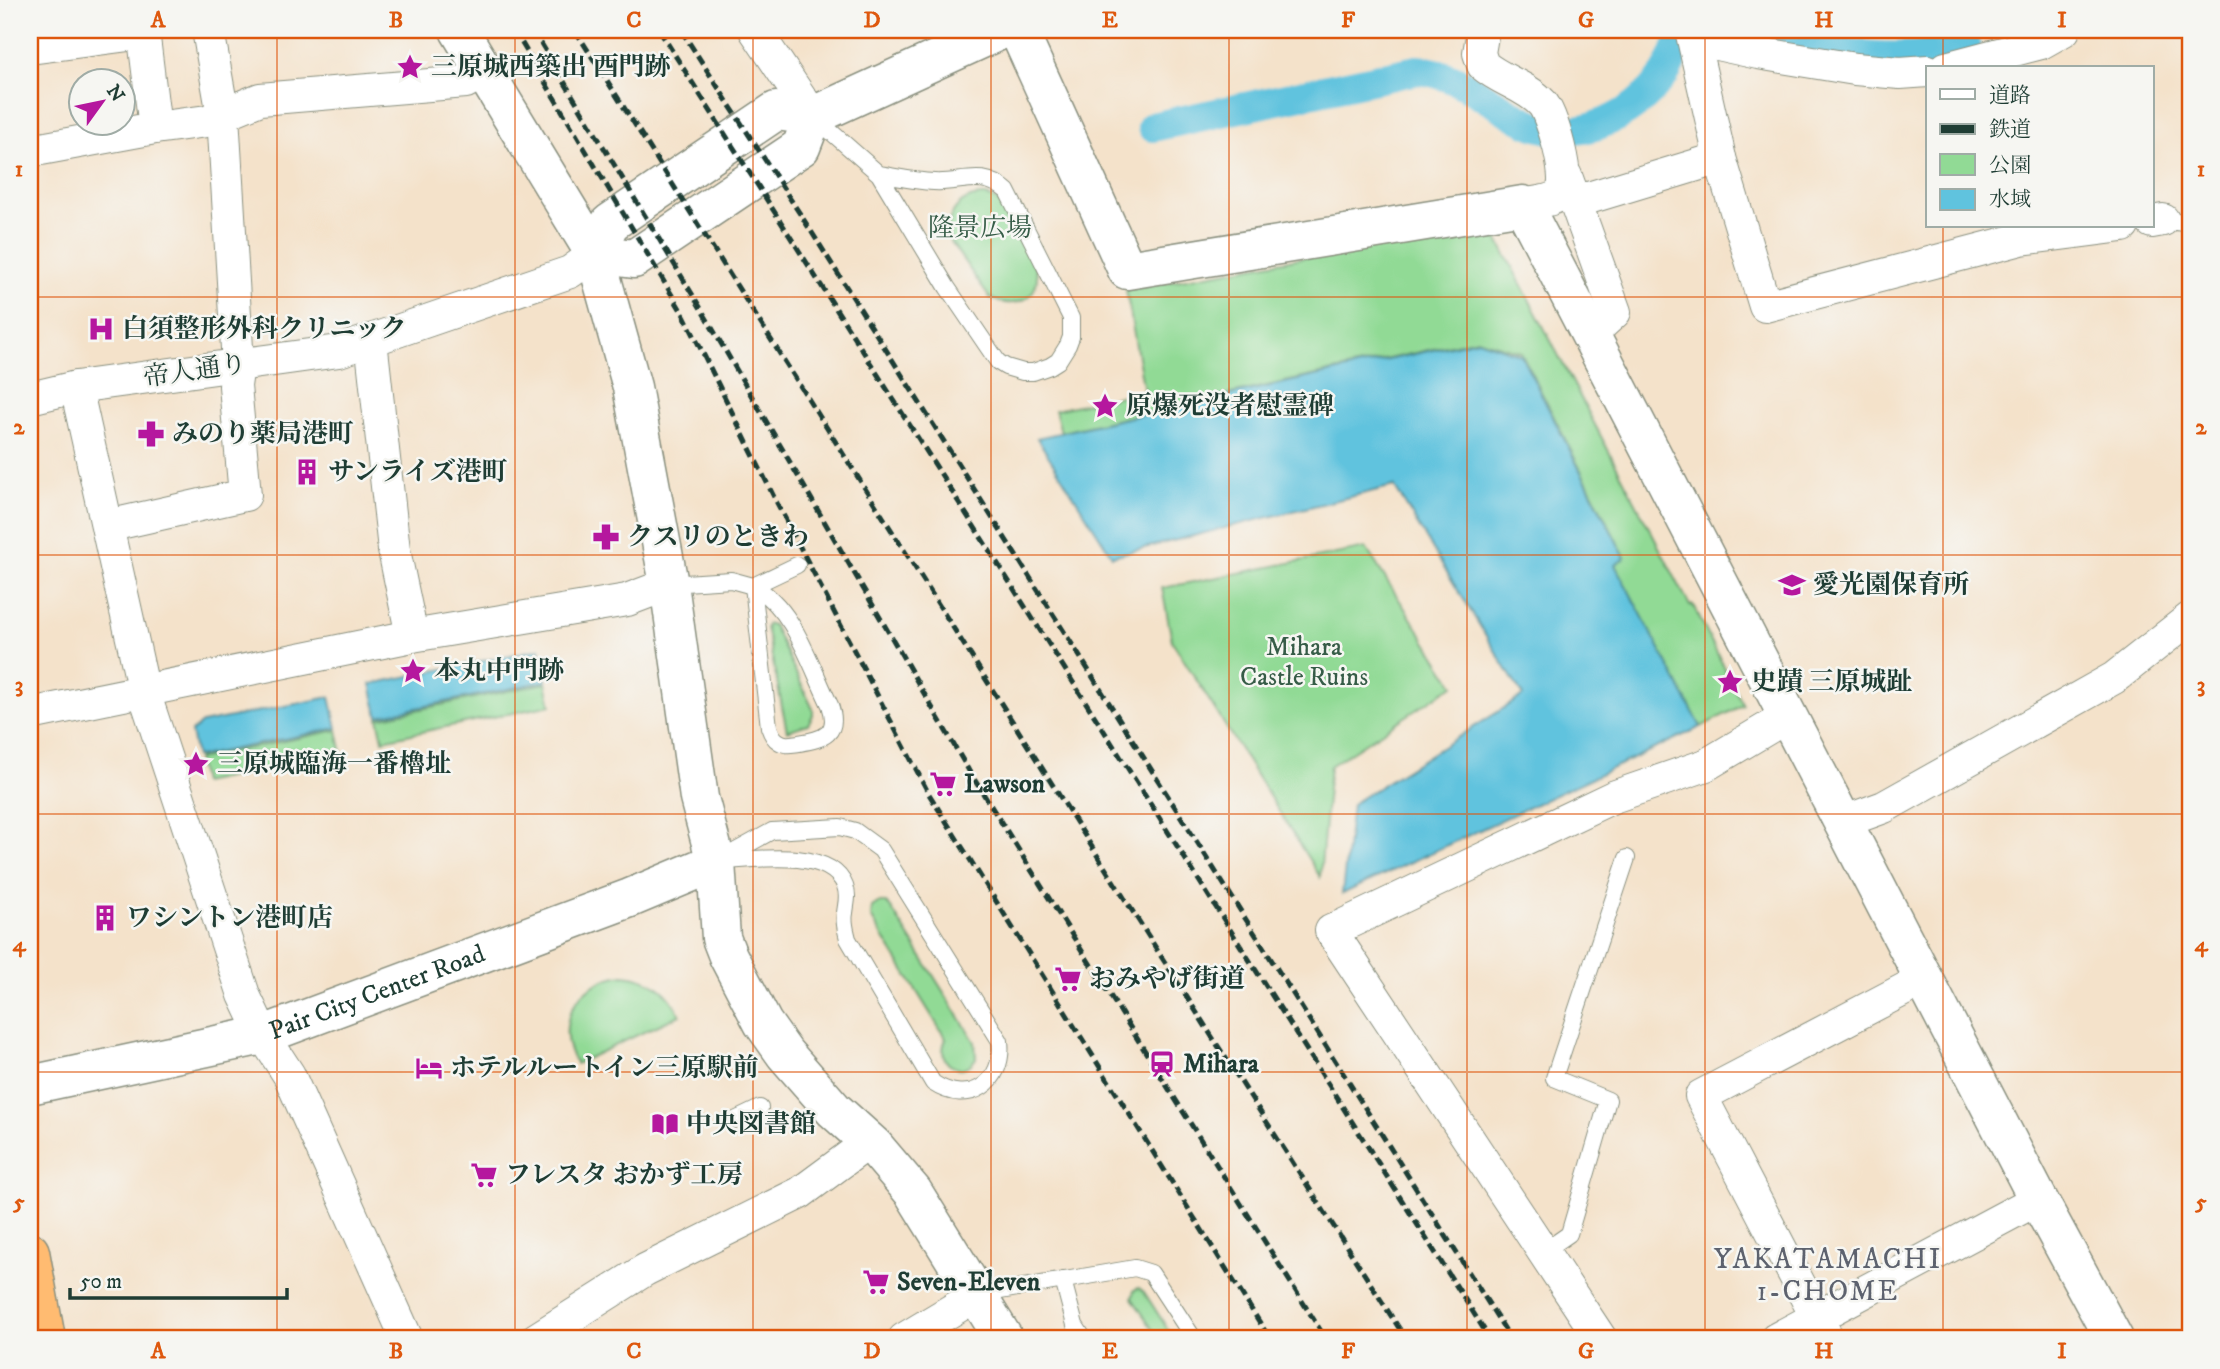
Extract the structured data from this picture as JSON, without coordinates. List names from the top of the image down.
{
  "streets": {
    "street": ["帝人通り", "Pair City Center Road"]
  },
  "districts": ["YAKATAMACHI 1-CHOME"],
  "parks": ["隆景広場", "Mihara Castle Ruins"],
  "places": {
    "place": [
      "三原城西築出 酉門跡",
      "原爆死没者慰霊碑",
      "本丸中門跡",
      "史蹟 三原城趾",
      "三原城臨海一番櫓址"
    ],
    "hospital": ["白須整形外科クリニック"],
    "pharmacy": ["みのり薬局港町", "クスリのときわ"],
    "building": ["サンライズ港町", "ワシントン港町店"],
    "school or university": ["愛光園保育所"],
    "supermarket": [
      "Lawson",
      "おみやげ街道",
      "フレスタ おかず工房",
      "Seven-Eleven"
    ],
    "station": ["Mihara"],
    "hotel": ["ホテルルートイン三原駅前"],
    "library": ["中央図書館"]
  },
  "legend": [
    "道路",
    "鉄道",
    "公園",
    "水域"
  ],
  "scale_bar": "50 m",
  "north": "top right",
  "grid": {
    "columns": [
      "A",
      "B",
      "C",
      "D",
      "E",
      "F",
      "G",
      "H",
      "I"
    ],
    "rows": [
      "1",
      "2",
      "3",
      "4",
      "5"
    ]
  }
}
